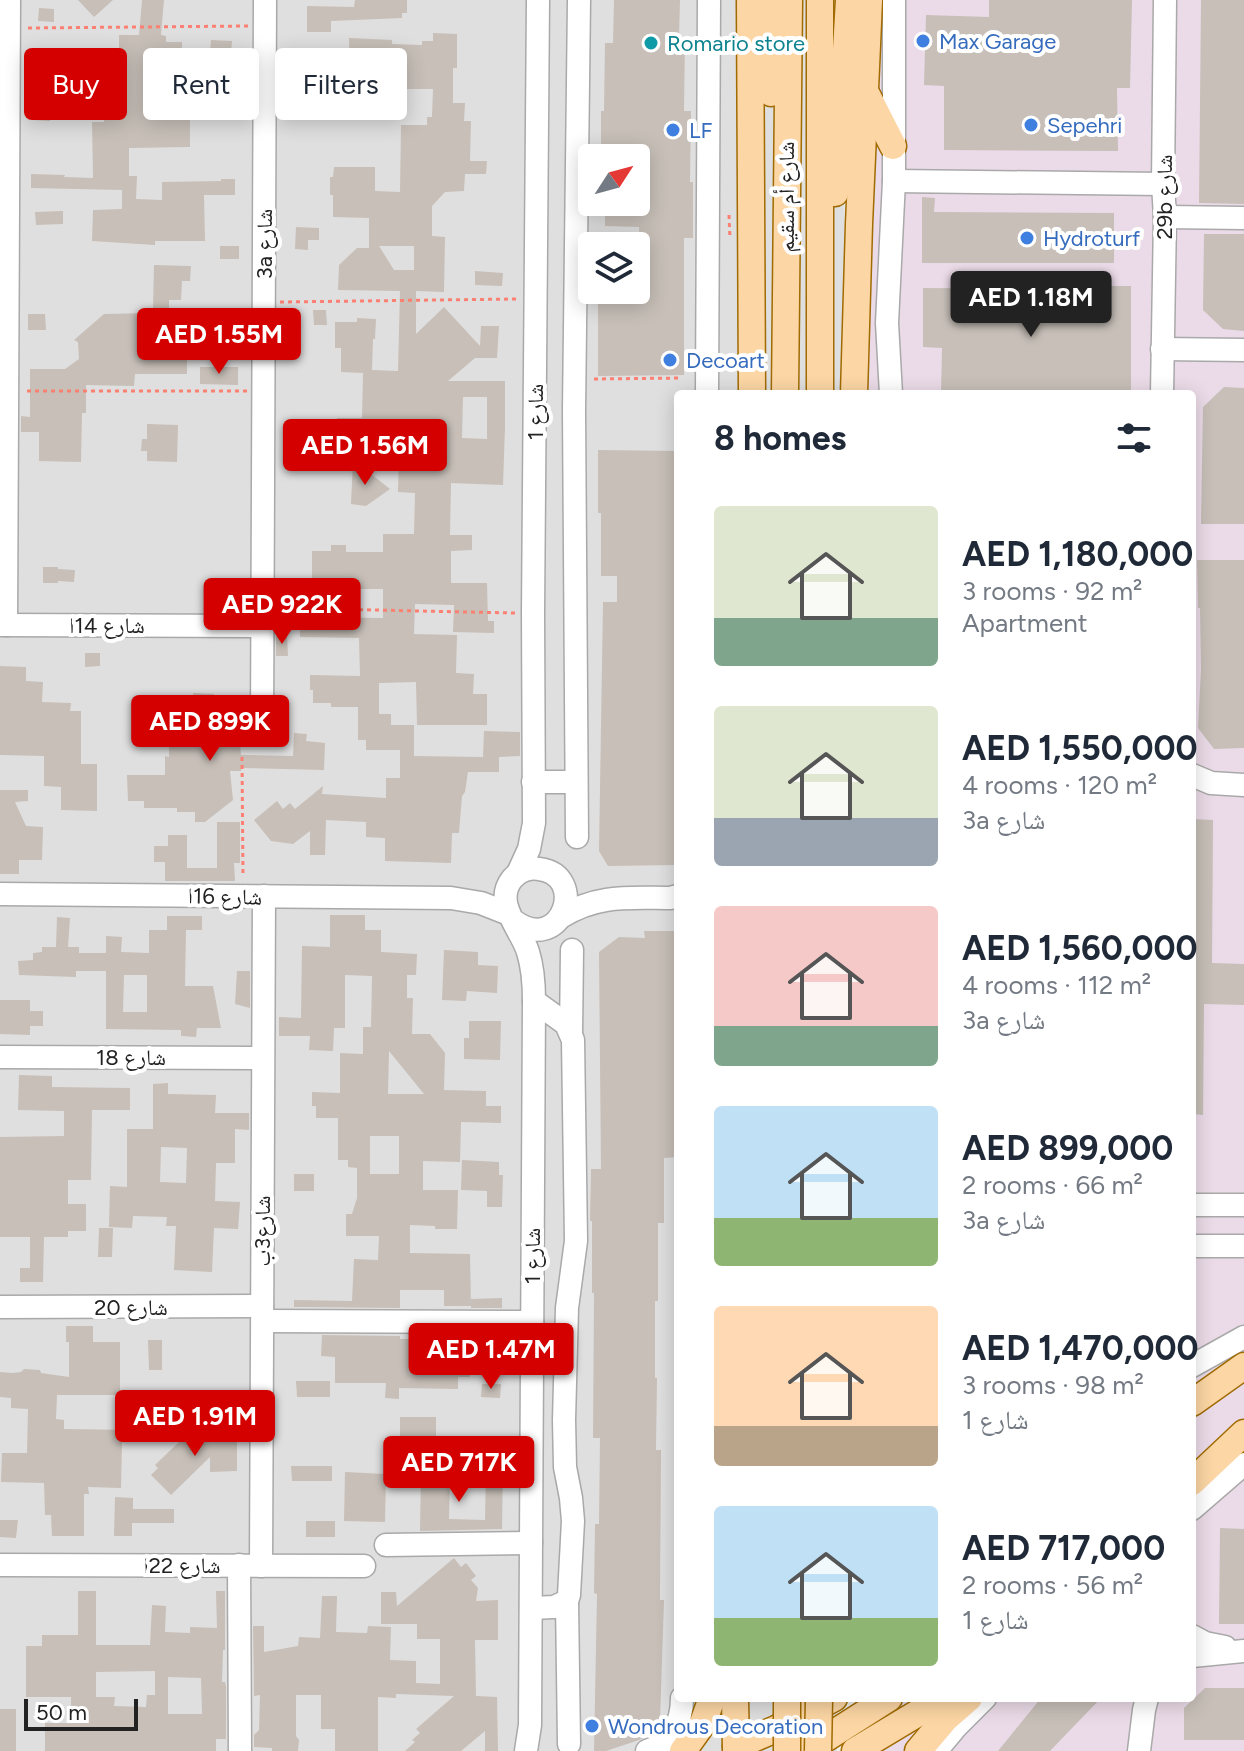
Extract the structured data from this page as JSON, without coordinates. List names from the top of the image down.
{
  "streets": {
    "main road": ["شارع أم سقيم"],
    "street": [
      "29b شارع",
      "3a شارع",
      "شارع 1",
      "شارع 14ا",
      "شارع 16ا",
      "شارع 18",
      "شارع3ب",
      "شارع 20",
      "شارع 22ا"
    ]
  },
  "crossings": [
    ["3a شارع", "شارع 14ا"],
    ["شارع 1", "شارع 16ا"],
    ["شارع 1", "شارع 20"],
    ["شارع 16ا", "شارع3ب"],
    ["شارع 18", "شارع3ب"],
    ["شارع3ب", "شارع 20"],
    ["شارع3ب", "شارع 22ا"]
  ],
  "places": [
    "Max Garage",
    "Romario store",
    "Sepehri",
    "LF",
    "Hydroturf",
    "Decoart",
    "Wondrous Decoration"
  ],
  "scale_bar": "50 m",
  "north": "top right",
  "page": {
    "chip": ["Buy", "Rent", "Filters"],
    "price": [
      "AED 1.18M",
      "AED 1.55M",
      "AED 1.56M",
      "AED 922K",
      "AED 899K",
      "AED 1.47M",
      "AED 1.91M",
      "AED 717K"
    ],
    "heading": "8 homes",
    "list": [
      {
        "name": "AED 1,180,000",
        "note": "3 rooms · 92 m² · Apartment"
      },
      {
        "name": "AED 1,550,000",
        "note": "4 rooms · 120 m² · 3a شارع"
      },
      {
        "name": "AED 1,560,000",
        "note": "4 rooms · 112 m² · 3a شارع"
      },
      {
        "name": "AED 899,000",
        "note": "2 rooms · 66 m² · 3a شارع"
      },
      {
        "name": "AED 1,470,000",
        "note": "3 rooms · 98 m² · شارع 1"
      },
      {
        "name": "AED 717,000",
        "note": "2 rooms · 56 m² · شارع 1"
      }
    ],
    "scale": "50 m"
  }
}
